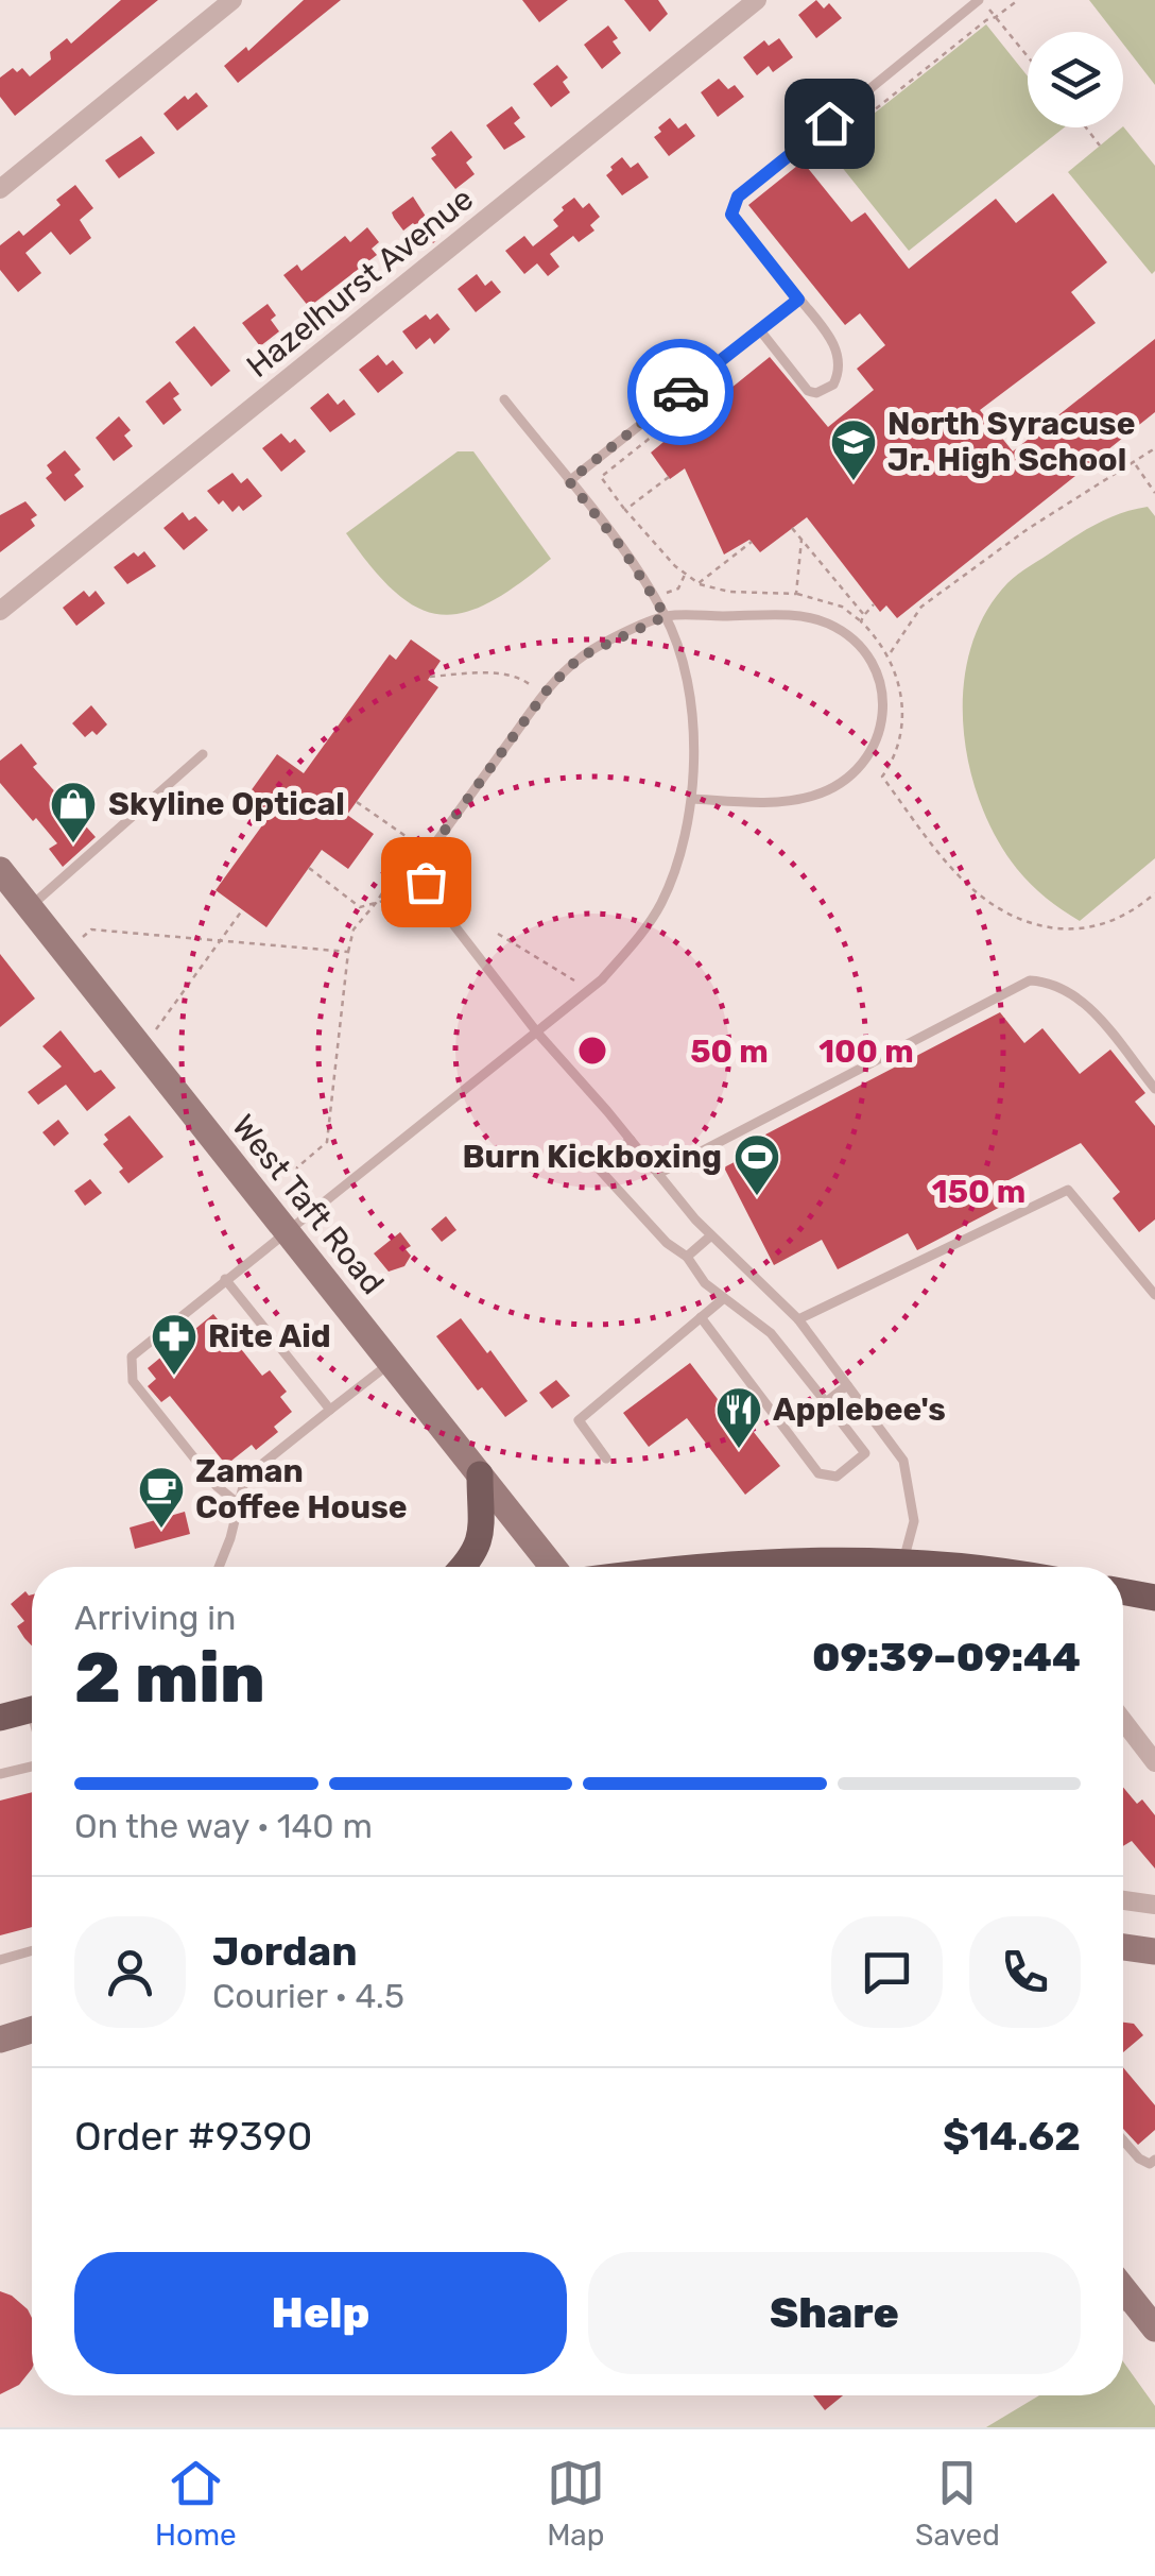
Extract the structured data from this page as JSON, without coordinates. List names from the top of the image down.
{
  "streets": {
    "main road": ["West Taft Road"],
    "street": ["Hazelhurst Avenue"]
  },
  "places": {
    "school or university": ["North Syracuse Jr. High School"],
    "shop": ["Skyline Optical"],
    "sports": ["Burn Kickboxing"],
    "pharmacy": ["Rite Aid"],
    "restaurant": ["Applebee's"],
    "cafe": ["Zaman Coffee House"]
  },
  "page": {
    "heading": ["2 min", "Arriving in", "09:39–09:44"],
    "panel": [
      "Jordan",
      "Courier · 4.5",
      "Order #9390",
      "$14.62"
    ],
    "bar": "On the way · 140 m",
    "buttons": ["Help", "Share"],
    "tabs": ["Home", "Map", "Saved"]
  },
  "rings": ["50 m", "100 m", "150 m"]
}
